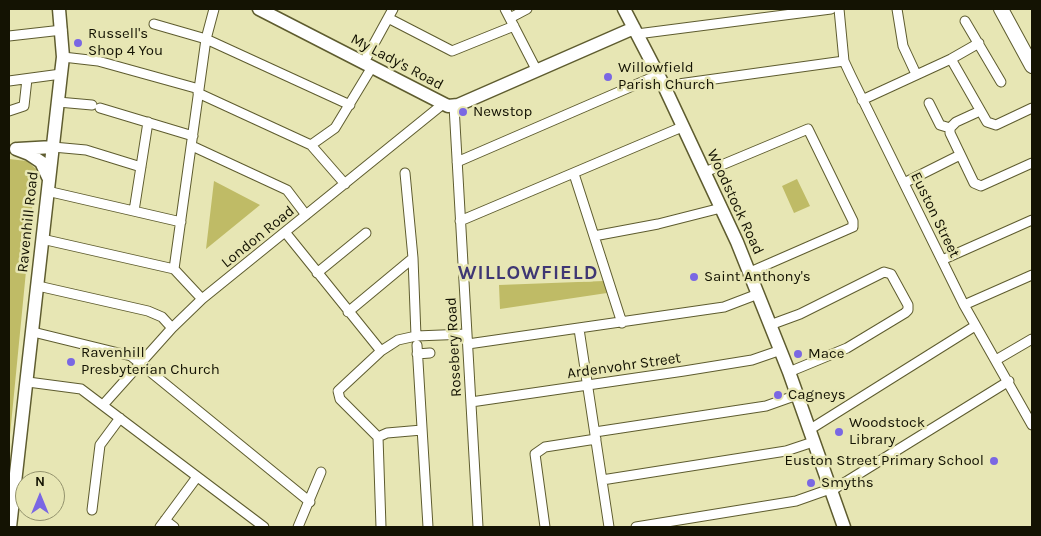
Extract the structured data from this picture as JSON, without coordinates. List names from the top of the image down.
{
  "streets": {
    "street": [
      "My Lady's Road",
      "Woodstock Road",
      "Euston Street",
      "Ravenhill Road",
      "London Road",
      "Rosebery Road",
      "Ardenvohr Street"
    ]
  },
  "crossings": [
    ["My Lady's Road", "Woodstock Road"],
    ["My Lady's Road", "London Road"],
    ["My Lady's Road", "Rosebery Road"],
    ["Woodstock Road", "Ardenvohr Street"],
    ["London Road", "Rosebery Road"],
    ["Rosebery Road", "Ardenvohr Street"]
  ],
  "districts": ["WILLOWFIELD"],
  "places": [
    "Russell's Shop 4 You",
    "Willowfield Parish Church",
    "Newstop",
    "Saint Anthony's",
    "Mace",
    "Ravenhill Presbyterian Church",
    "Cagneys",
    "Woodstock Library",
    "Euston Street Primary School",
    "Smyths"
  ],
  "north": "top"
}
